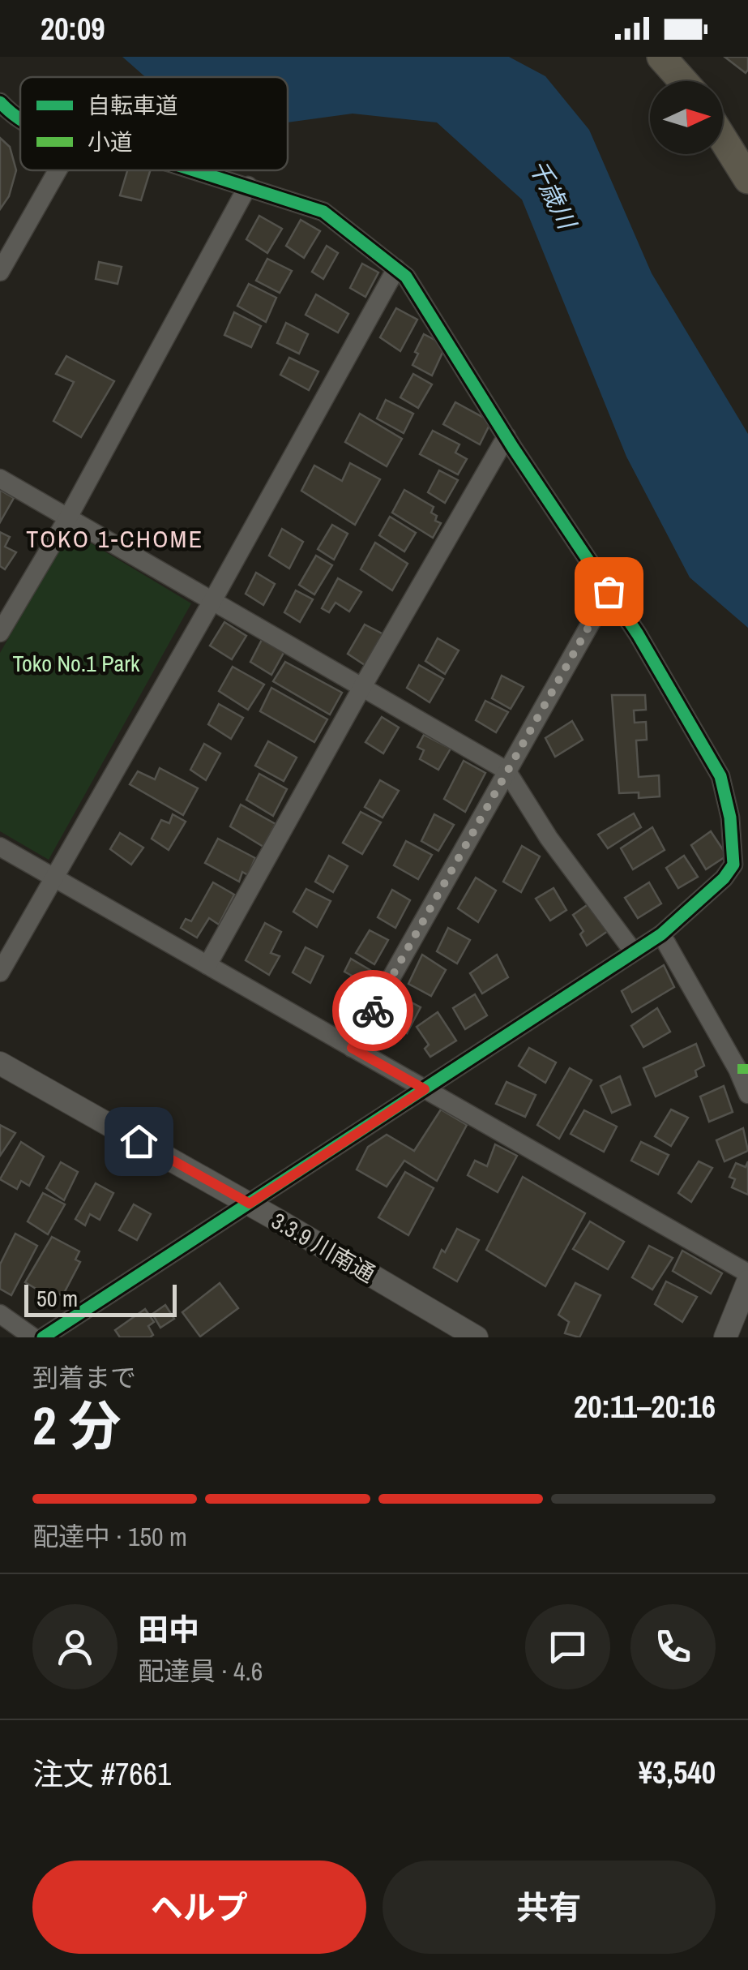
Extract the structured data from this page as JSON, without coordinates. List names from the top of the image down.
{
  "streets": {
    "street": ["3.3.9 川南通"]
  },
  "districts": ["TOKO 1-CHOME"],
  "water": ["千歳川"],
  "parks": ["Toko No.1 Park"],
  "legend": ["自転車道", "小道"],
  "scale_bar": "50 m",
  "north": "right",
  "page": {
    "status": "20:09",
    "scale": "50 m",
    "heading": ["2 分", "到着まで", "20:11–20:16"],
    "panel": [
      "田中",
      "配達員 · 4.6",
      "注文 #7661",
      "¥3,540"
    ],
    "bar": "配達中 · 150 m",
    "buttons": ["ヘルプ", "共有"]
  }
}
